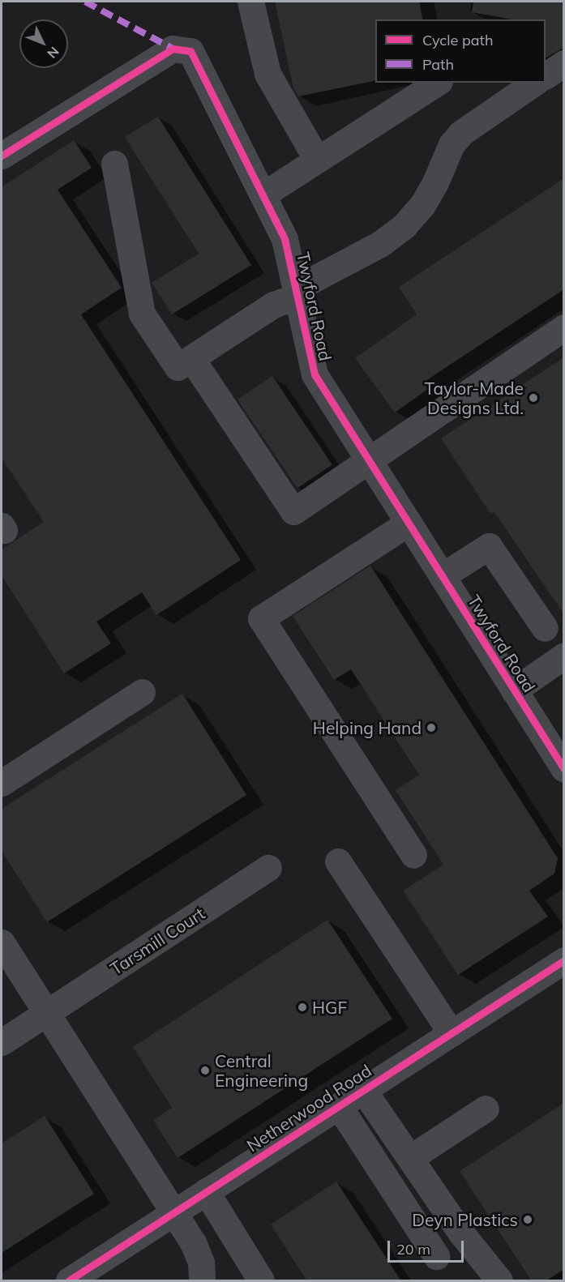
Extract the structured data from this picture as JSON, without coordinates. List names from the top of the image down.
{
  "streets": {
    "street": ["Twyford Road", "Tarsmill Court", "Netherwood Road"]
  },
  "places": [
    "Taylor-Made Designs Ltd.",
    "Helping Hand",
    "HGF",
    "Central Engineering",
    "Deyn Plastics"
  ],
  "legend": ["Cycle path", "Path"],
  "scale_bar": "20 m",
  "north": "bottom right"
}
